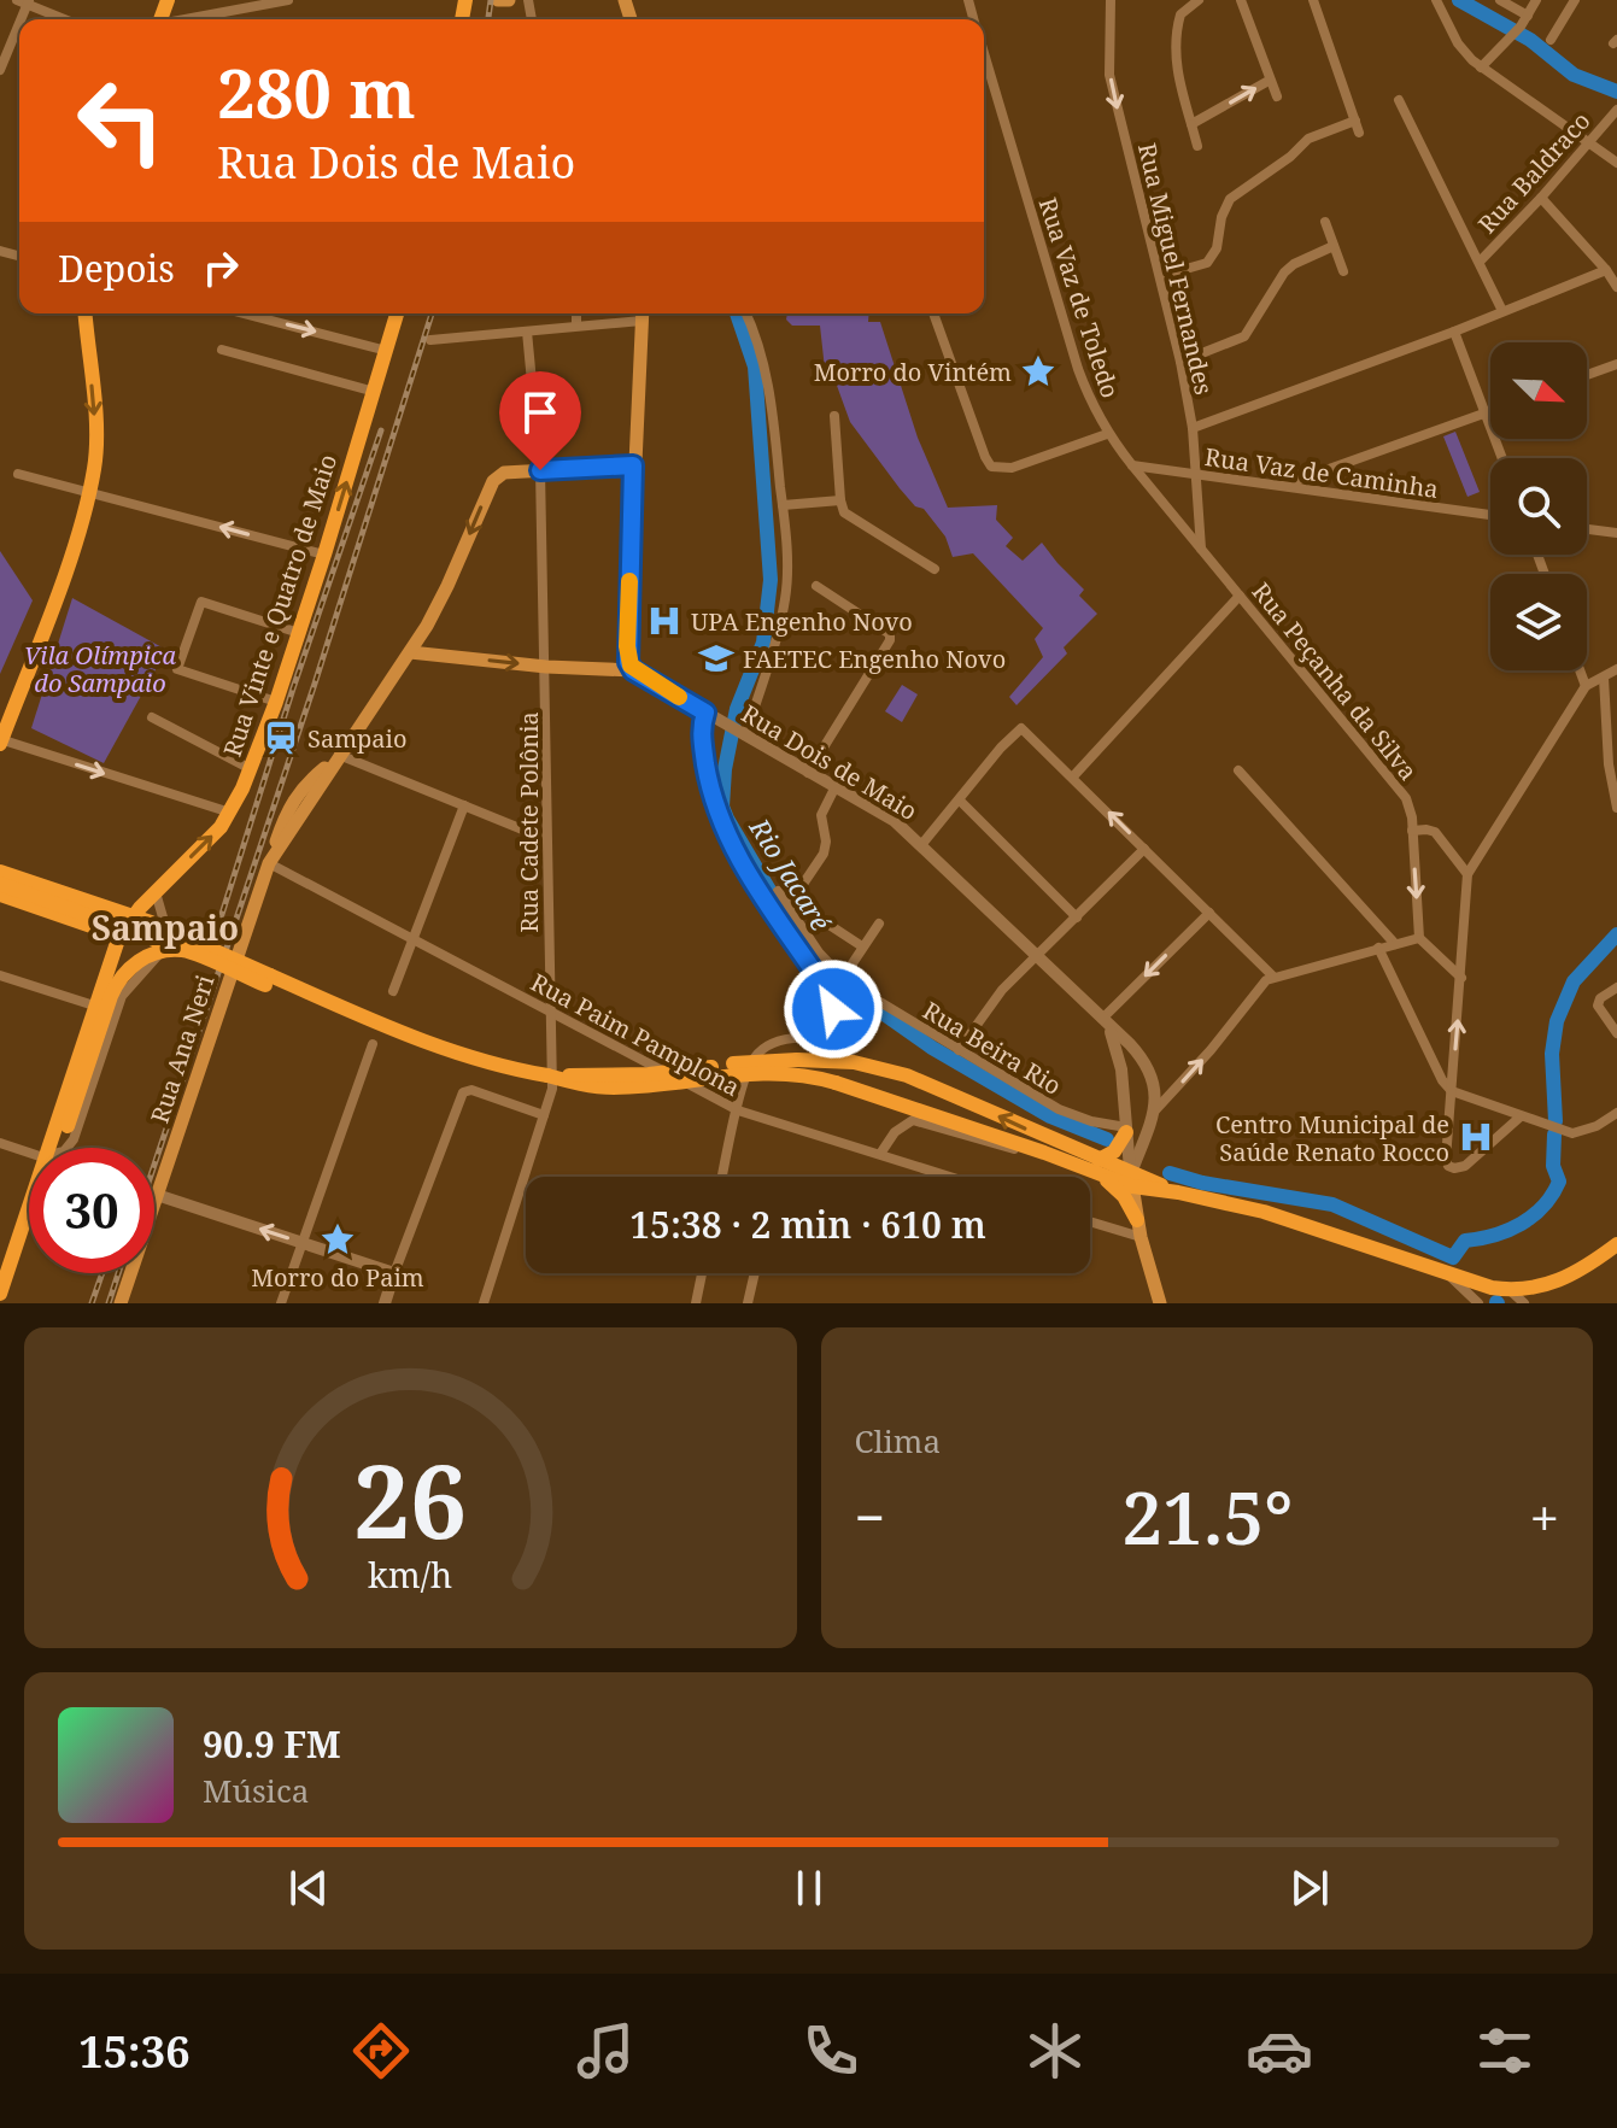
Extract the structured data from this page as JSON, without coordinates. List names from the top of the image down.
{
  "streets": {
    "main road": ["Rua Vinte e Quatro de Maio", "Rua Dois de Maio", "Rua Ana Neri"],
    "street": [
      "Rua Baldraco",
      "Rua Miguel Fernandes",
      "Rua Vaz de Toledo",
      "Rua Vaz de Caminha",
      "Rua Peçanha da Silva",
      "Rua Cadete Polônia",
      "Rua Paim Pamplona",
      "Rua Beira Rio"
    ]
  },
  "crossings": [
    ["Rua Miguel Fernandes", "Rua Vaz de Toledo"],
    ["Rua Miguel Fernandes", "Rua Vaz de Caminha"],
    ["Rua Miguel Fernandes", "Rua Peçanha da Silva"],
    ["Rua Vaz de Toledo", "Rua Vaz de Caminha"],
    ["Rua Vaz de Toledo", "Rua Peçanha da Silva"],
    ["Rua Dois de Maio", "Rua Cadete Polônia"],
    ["Rua Dois de Maio", "Rua Ana Neri"],
    ["Rua Cadete Polônia", "Rua Paim Pamplona"],
    ["Rua Cadete Polônia", "Rua Ana Neri"],
    ["Rua Paim Pamplona", "Rua Ana Neri"]
  ],
  "one_way": ["Rua Miguel Fernandes"],
  "districts": ["Sampaio"],
  "water": ["Rio Jacaré"],
  "parks": ["Vila Olímpica do Sampaio"],
  "places": {
    "place": ["Morro do Vintém", "Morro do Paim"],
    "hospital": ["UPA Engenho Novo", "Centro Municipal de Saúde Renato Rocco"],
    "school or university": ["FAETEC Engenho Novo"],
    "station": ["Sampaio"]
  },
  "north": "bottom right",
  "page": {
    "turn": ["280 m", "Rua Dois de Maio"],
    "then": "Depois",
    "limit": "30",
    "trip": "15:38 · 2 min · 610 m",
    "tile": "Clima",
    "heat": ["−", "21.5°", "+"],
    "song": ["90.9 FM", "Música"],
    "tabs": "15:36",
    "gauge": ["26", "km/h"]
  }
}
